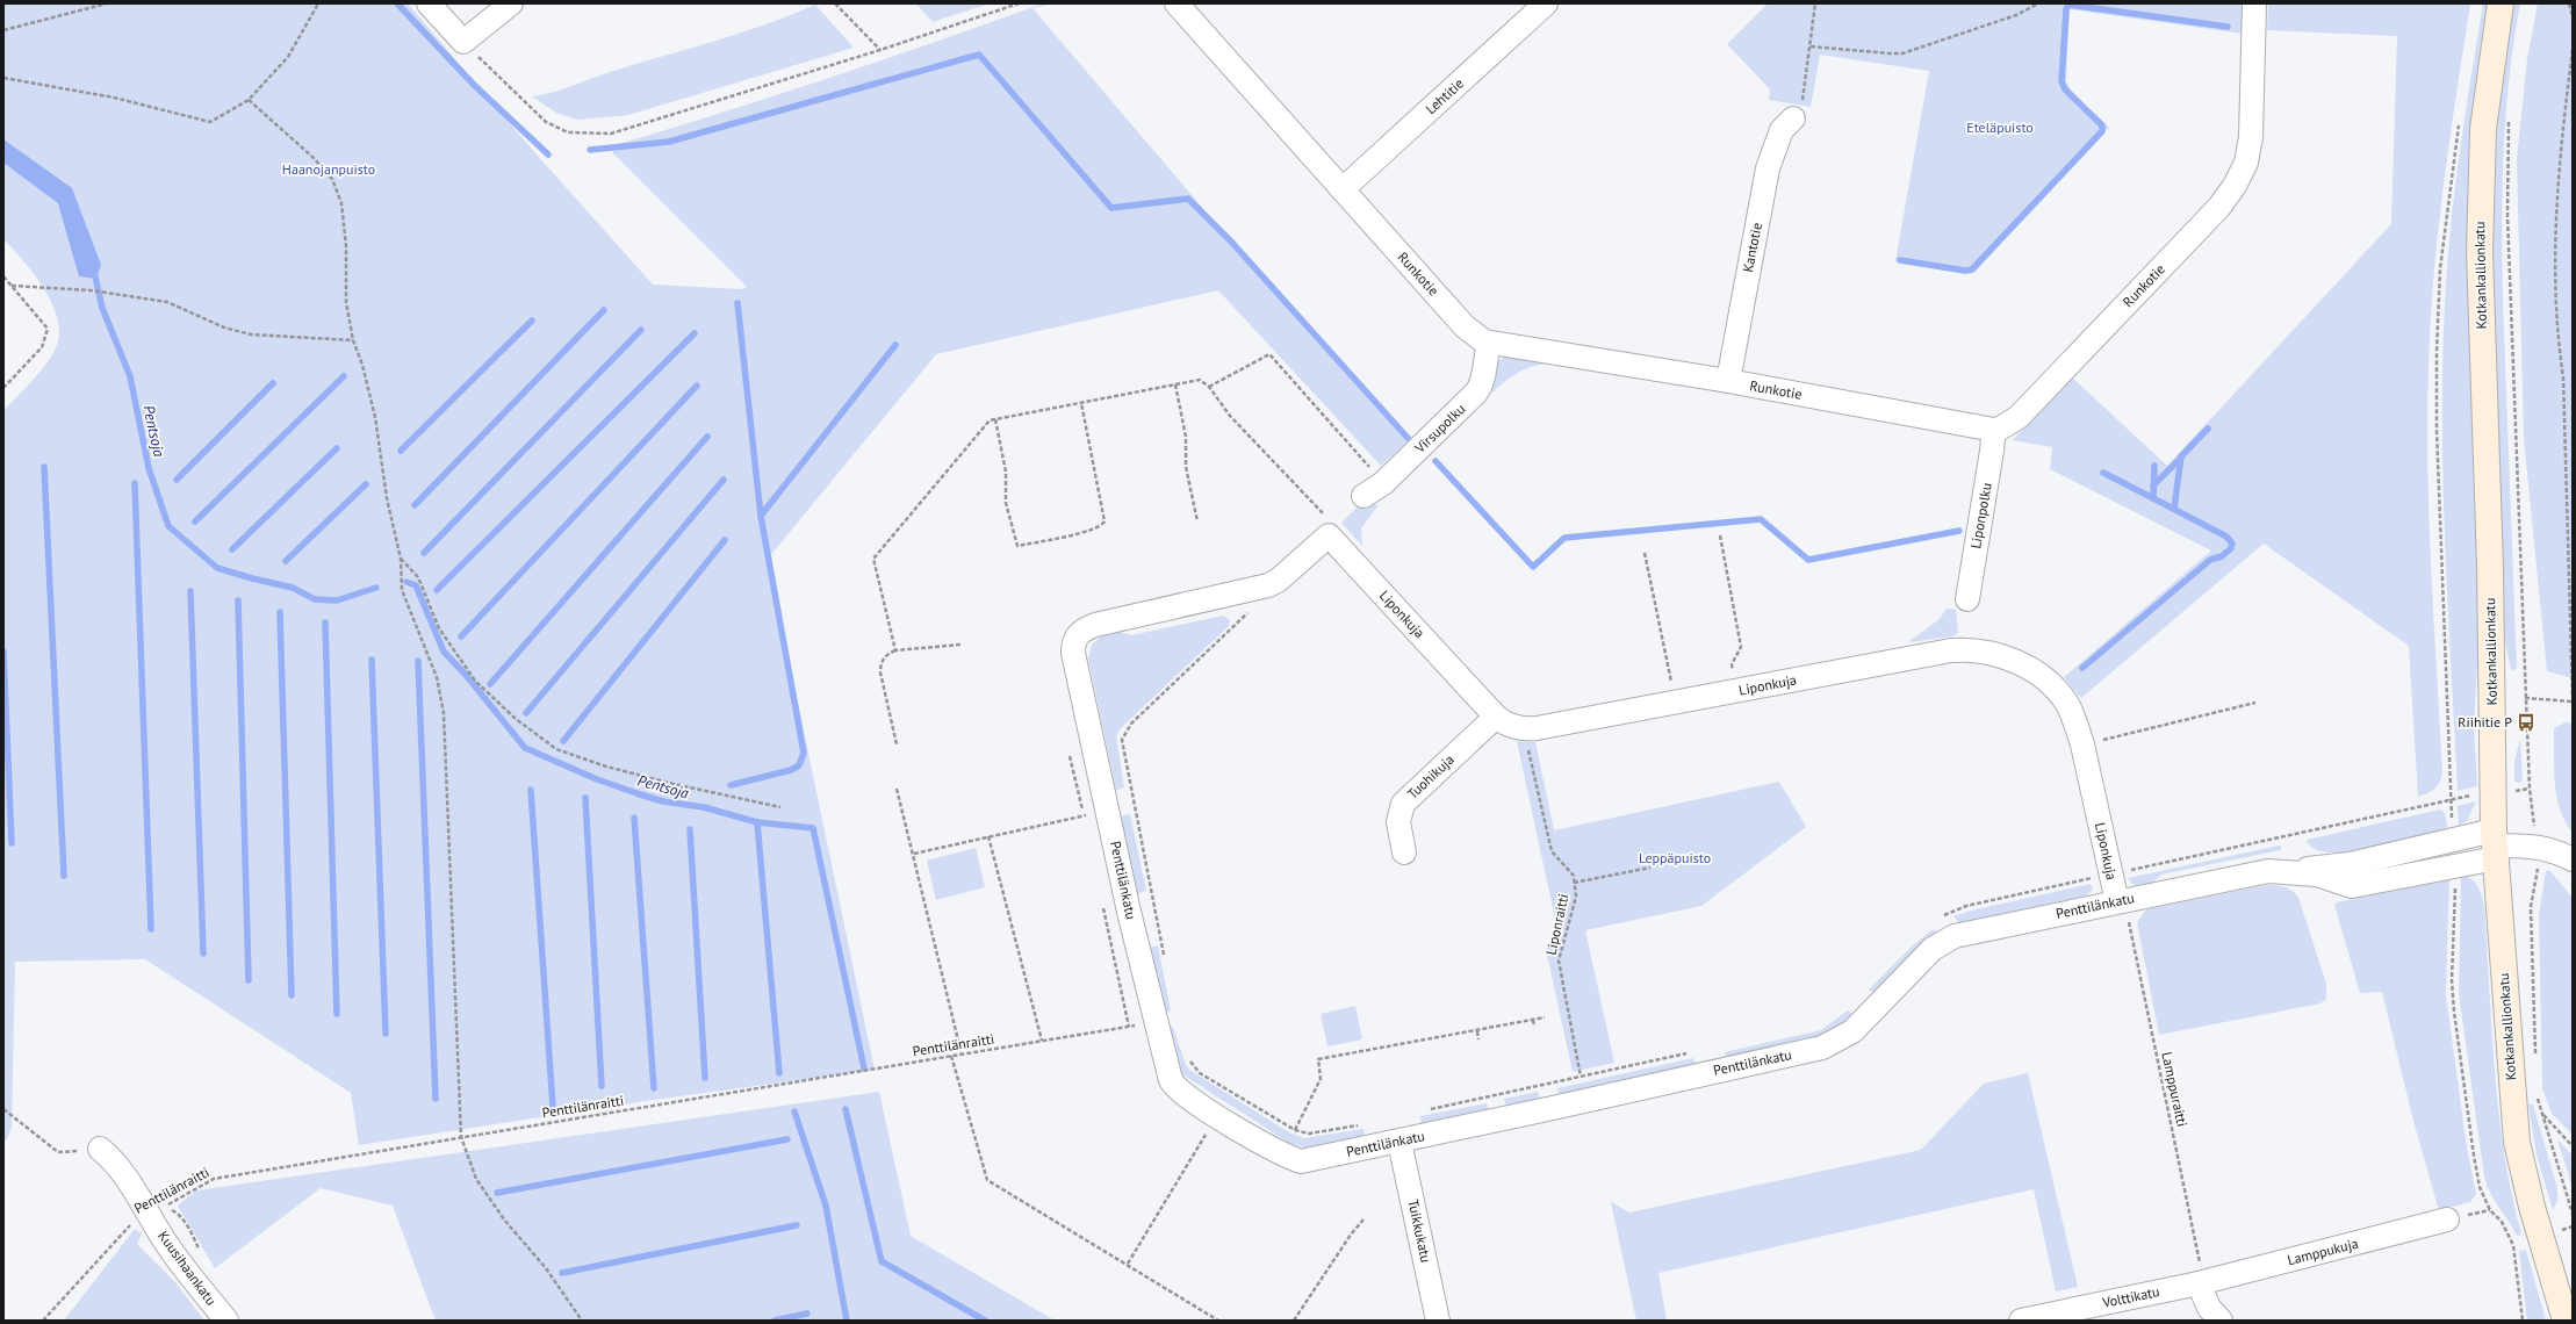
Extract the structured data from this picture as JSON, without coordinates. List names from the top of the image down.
{
  "streets": {
    "street": [
      "Lehtitie",
      "Kantotie",
      "Runkotie",
      "Kotkankallionkatu",
      "Virsupolku",
      "Liponpolku",
      "Liponkuja",
      "Tuohikuja",
      "Penttilänkatu",
      "Tuikkukatu",
      "Lamppukuja",
      "Kuusihaankatu",
      "Volttikatu"
    ],
    "path": ["Liponraitti", "Penttilänraitti", "Lamppuraitti"]
  },
  "crossings": [
    ["Lehtitie", "Runkotie"],
    ["Kantotie", "Runkotie"],
    ["Runkotie", "Virsupolku"],
    ["Runkotie", "Liponpolku"],
    ["Kotkankallionkatu", "Penttilänkatu"],
    ["Liponkuja", "Tuohikuja"],
    ["Liponkuja", "Penttilänkatu"],
    ["Liponkuja", "Liponraitti"],
    ["Liponkuja", "Lamppuraitti"],
    ["Penttilänkatu", "Penttilänraitti"],
    ["Penttilänkatu", "Lamppuraitti"],
    ["Penttilänkatu", "Tuikkukatu"],
    ["Penttilänraitti", "Kuusihaankatu"],
    ["Lamppuraitti", "Lamppukuja"],
    ["Lamppuraitti", "Volttikatu"],
    ["Lamppukuja", "Volttikatu"]
  ],
  "water": ["Pentsoja"],
  "parks": ["Eteläpuisto", "Haanojanpuisto", "Leppäpuisto"],
  "places": {
    "bus stop": ["Riihitie P"]
  }
}
